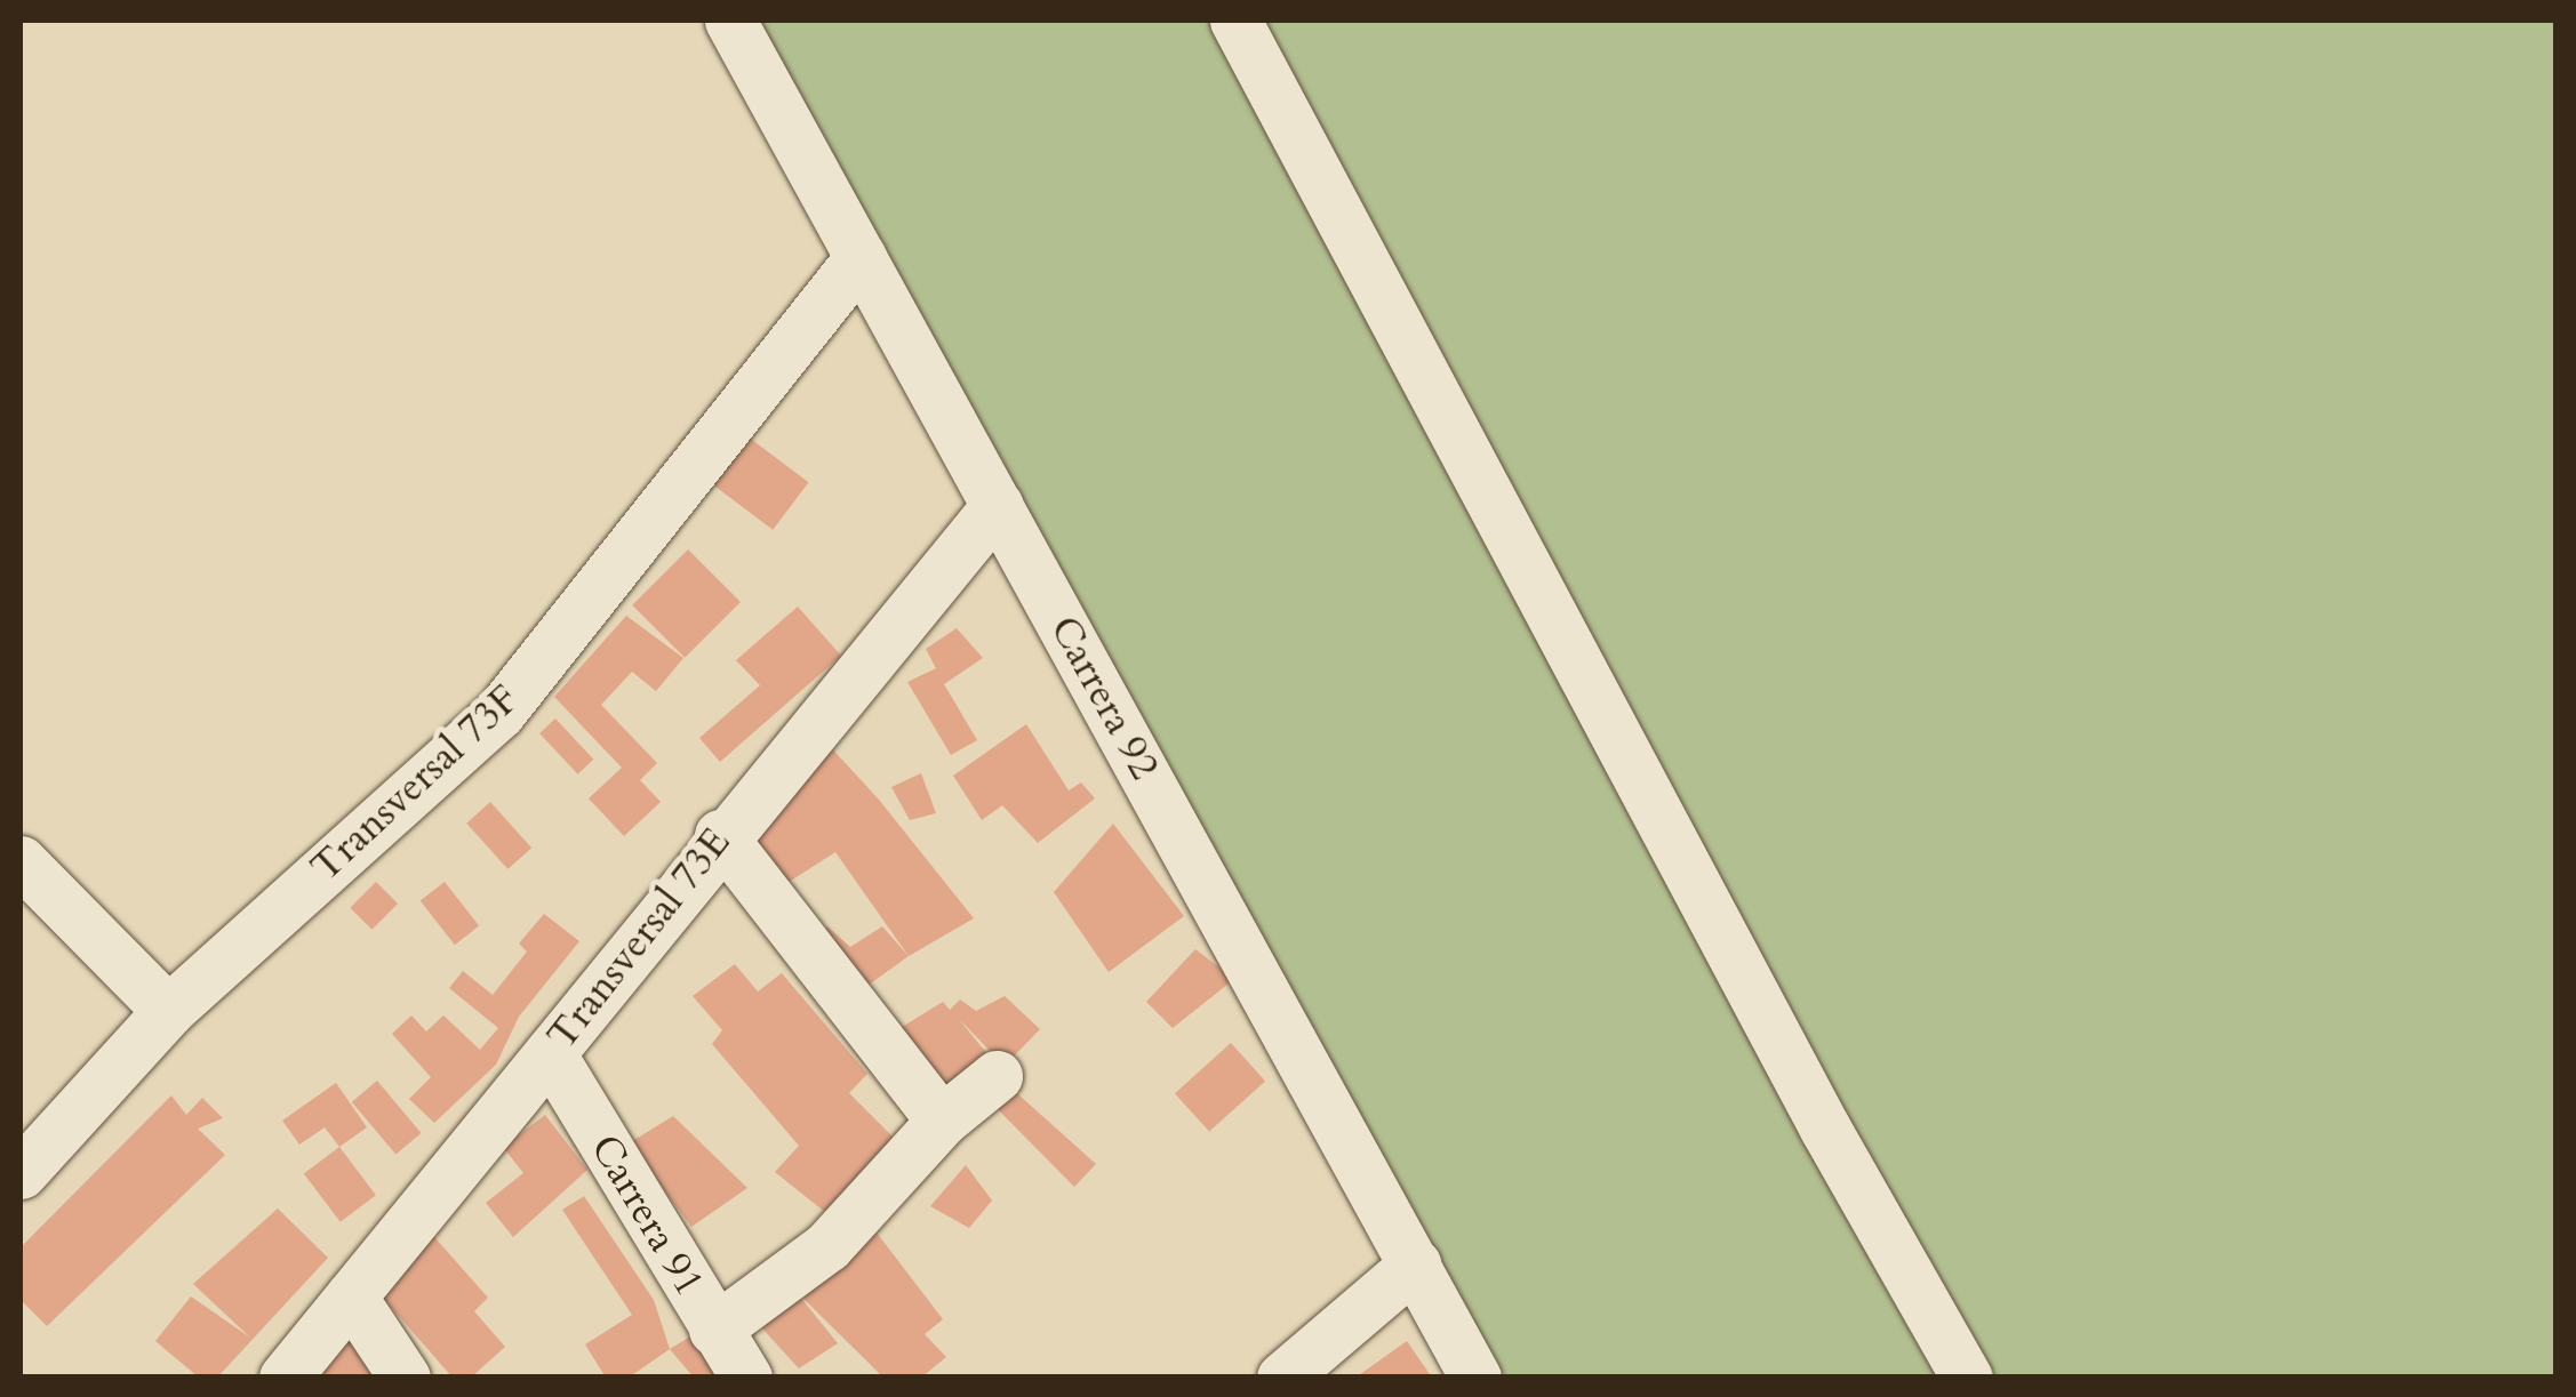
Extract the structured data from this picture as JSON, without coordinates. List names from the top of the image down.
{
  "streets": {
    "street": [
      "Carrera 92",
      "Transversal 73F",
      "Transversal 73E",
      "Carrera 91"
    ]
  },
  "crossings": [
    ["Carrera 92", "Transversal 73F"],
    ["Carrera 92", "Transversal 73E"],
    ["Transversal 73E", "Carrera 91"]
  ]
}
